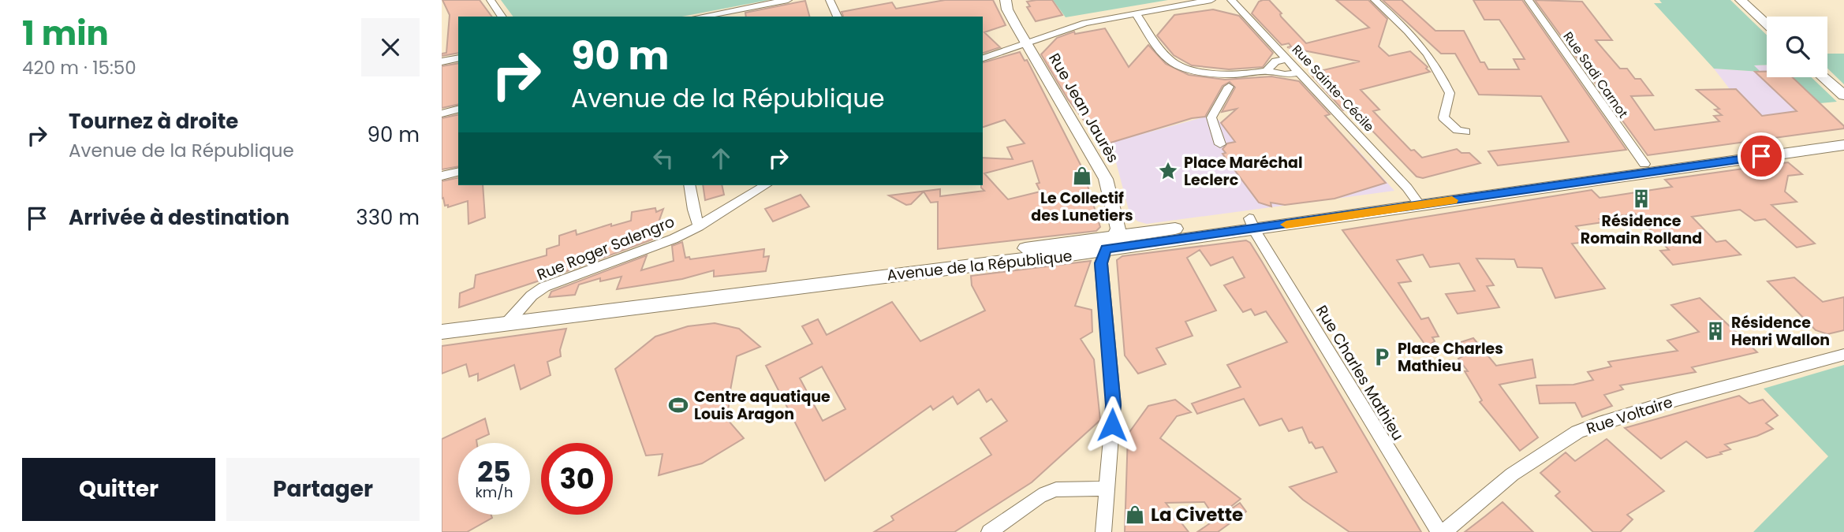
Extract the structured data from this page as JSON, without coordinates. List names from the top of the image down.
{
  "streets": {
    "main road": ["Rue Jean Jaurès", "Avenue de la République"],
    "street": [
      "Rue Sadi Carnot",
      "Rue Sainte-Cécile",
      "Rue Roger Salengro",
      "Rue Charles Mathieu",
      "Rue Voltaire"
    ]
  },
  "crossings": [
    ["Rue Sadi Carnot", "Avenue de la République"],
    ["Rue Sainte-Cécile", "Avenue de la République"],
    ["Rue Jean Jaurès", "Avenue de la République"],
    ["Rue Roger Salengro", "Avenue de la République"],
    ["Avenue de la République", "Rue Charles Mathieu"],
    ["Rue Charles Mathieu", "Rue Voltaire"]
  ],
  "places": {
    "place": ["Place Maréchal Leclerc"],
    "shop": ["Le Collectif des Lunetiers", "La Civette"],
    "building": ["Résidence Romain Rolland", "Résidence Henri Wallon"],
    "parking": ["Place Charles Mathieu"],
    "sports": ["Centre aquatique Louis Aragon"]
  },
  "page": {
    "heading": ["1 min", "420 m · 15:50"],
    "turn": ["90 m", "Avenue de la République"],
    "list": [
      {
        "name": "Tournez à droite",
        "note": "Avenue de la République",
        "value": "90 m"
      },
      {
        "name": "Arrivée à destination",
        "value": "330 m"
      }
    ],
    "speed": "25 km/h",
    "limit": "30",
    "buttons": ["Quitter", "Partager"]
  }
}
